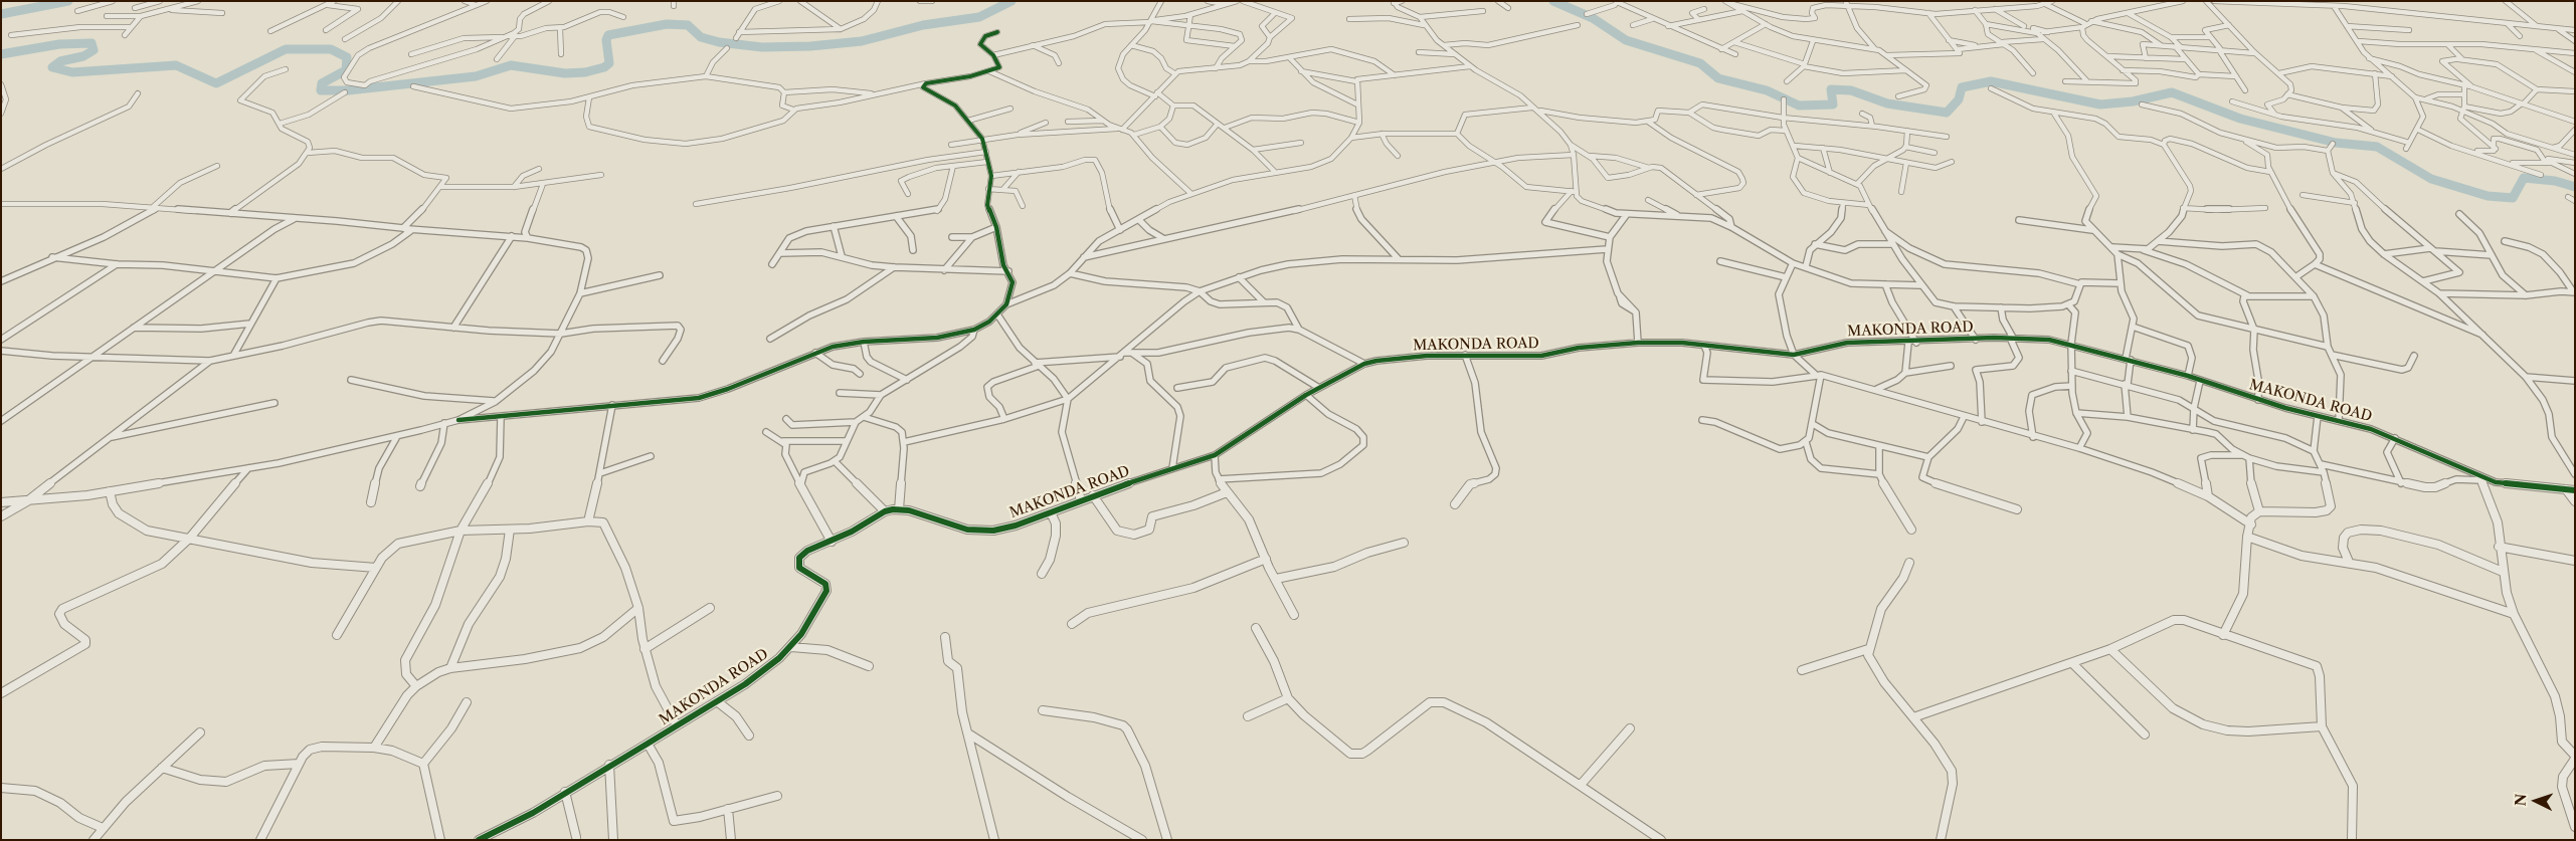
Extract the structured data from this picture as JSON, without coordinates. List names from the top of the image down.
{
  "streets": {
    "street": ["MAKONDA ROAD"]
  },
  "north": "left"
}
